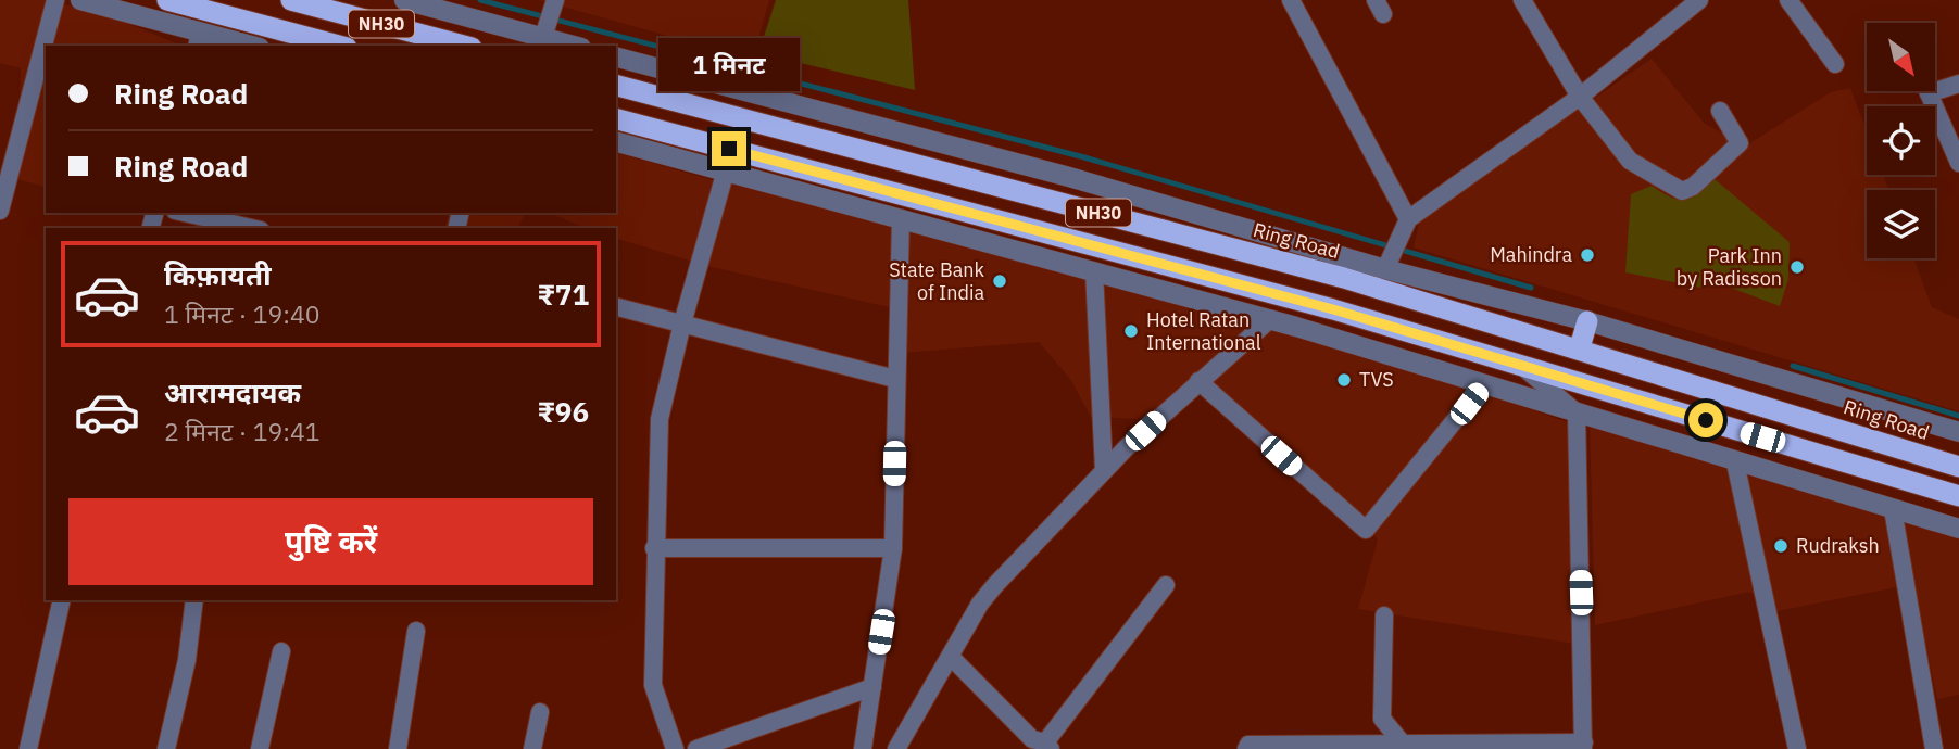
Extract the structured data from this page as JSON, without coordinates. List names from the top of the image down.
{
  "streets": {
    "highway": ["NH30", "Ring Road"]
  },
  "places": [
    "Mahindra",
    "Park Inn by Radisson",
    "State Bank of India",
    "Hotel Ratan International",
    "TVS",
    "Rudraksh"
  ],
  "north": "bottom right",
  "page": {
    "bubble": "1 मिनट",
    "banner": ["Ring Road", "Ring Road"],
    "list": [
      {
        "name": "किफ़ायती",
        "note": "1 मिनट · 19:40",
        "value": "₹71"
      },
      {
        "name": "आरामदायक",
        "note": "2 मिनट · 19:41",
        "value": "₹96"
      }
    ],
    "buttons": "पुष्टि करें"
  }
}
